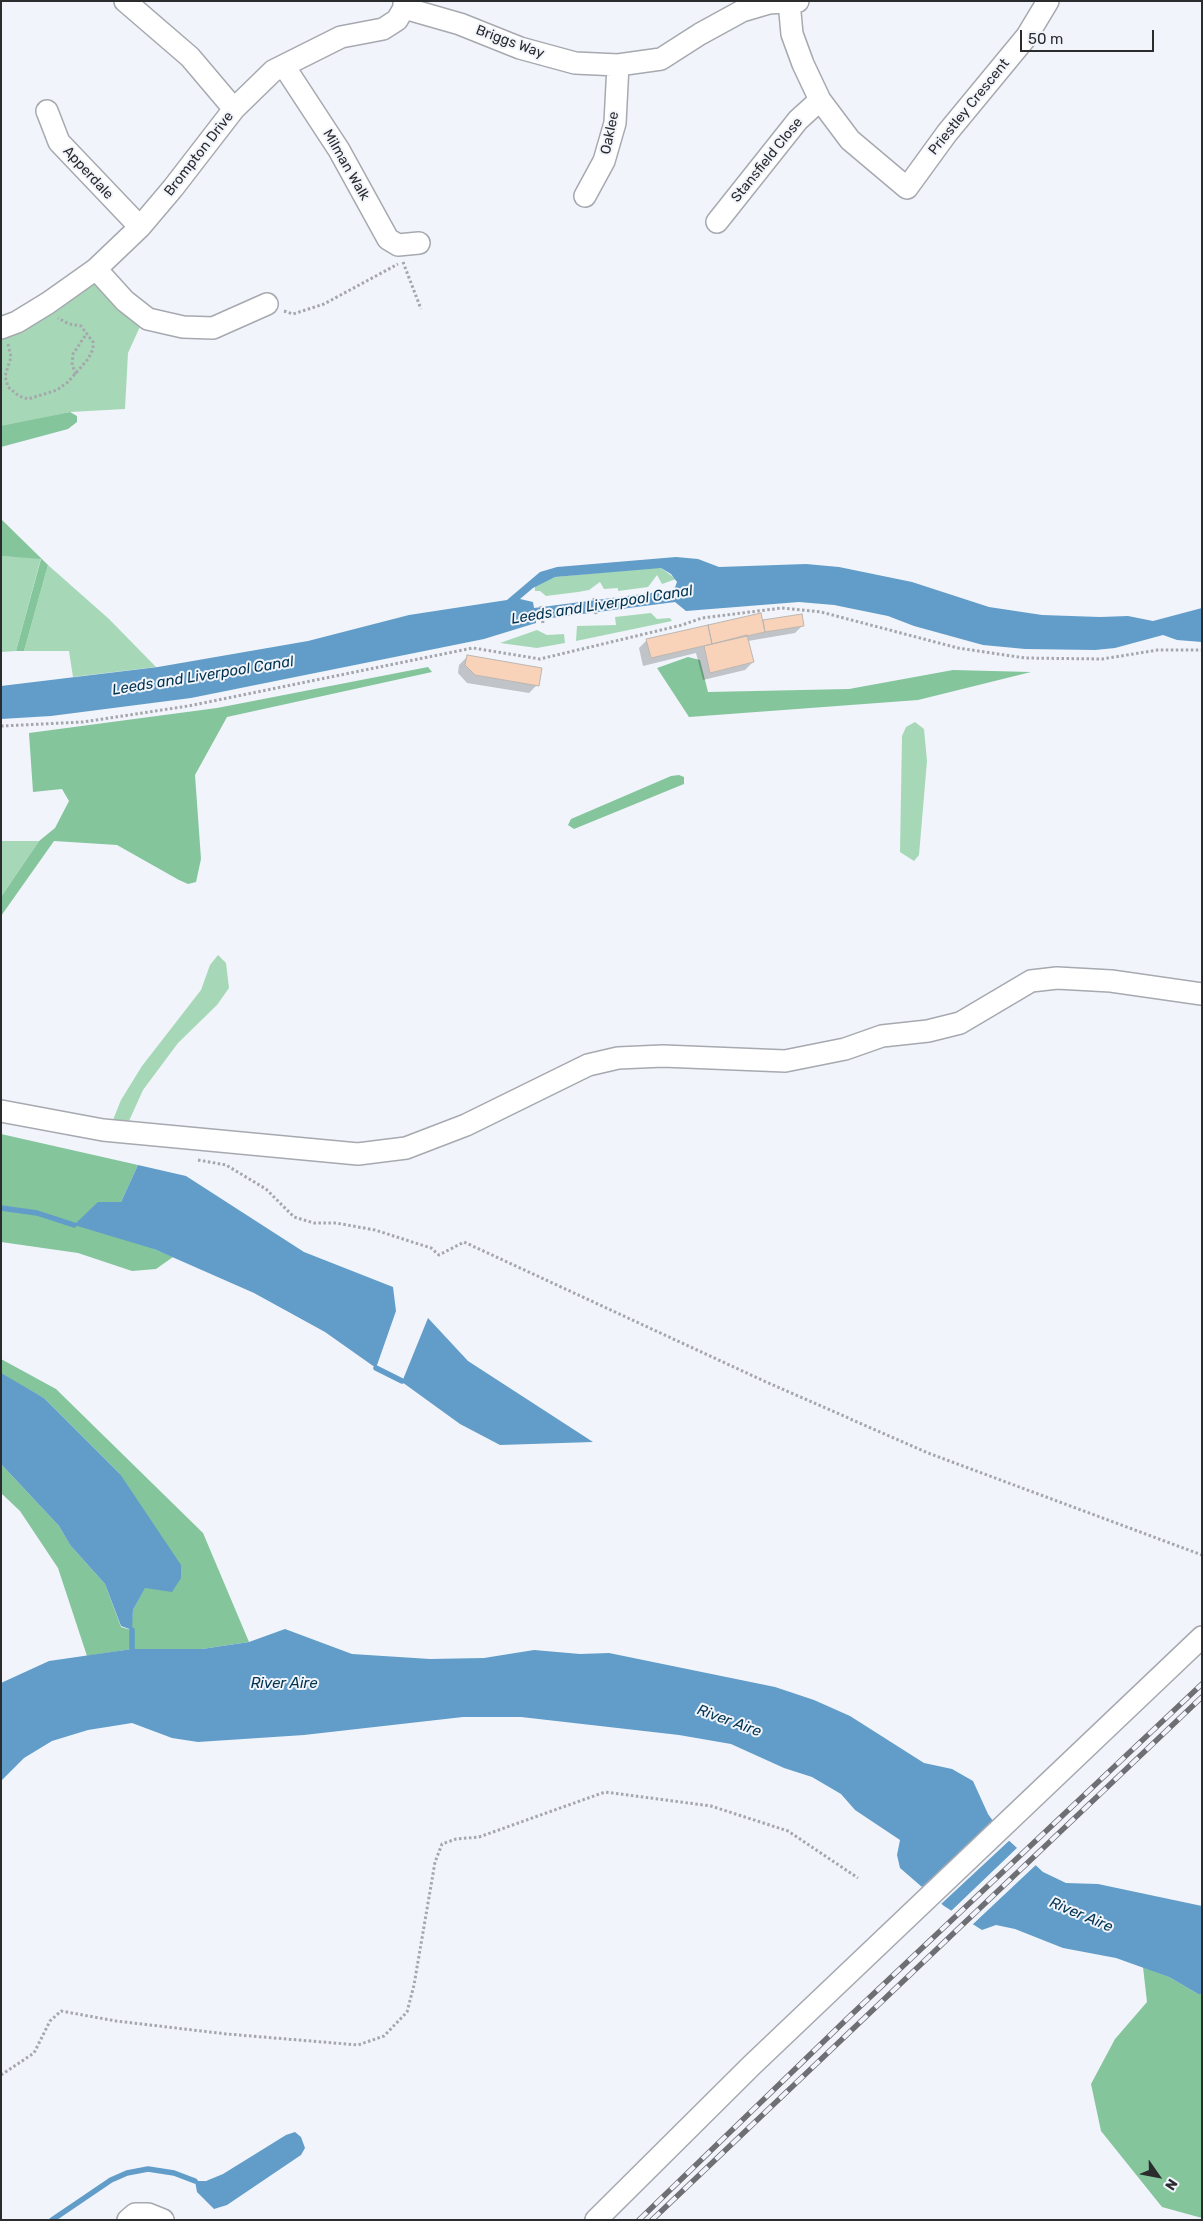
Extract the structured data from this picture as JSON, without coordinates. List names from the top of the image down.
{
  "streets": {
    "street": [
      "Briggs Way",
      "Priestley Crescent",
      "Oaklee",
      "Brompton Drive",
      "Stansfield Close",
      "Milman Walk",
      "Apperdale"
    ]
  },
  "crossings": [
    ["Briggs Way", "Oaklee"],
    ["Briggs Way", "Brompton Drive"],
    ["Priestley Crescent", "Stansfield Close"],
    ["Brompton Drive", "Milman Walk"],
    ["Brompton Drive", "Apperdale"]
  ],
  "water": ["Leeds and Liverpool Canal", "River Aire"],
  "scale_bar": "50 m",
  "north": "bottom right"
}
